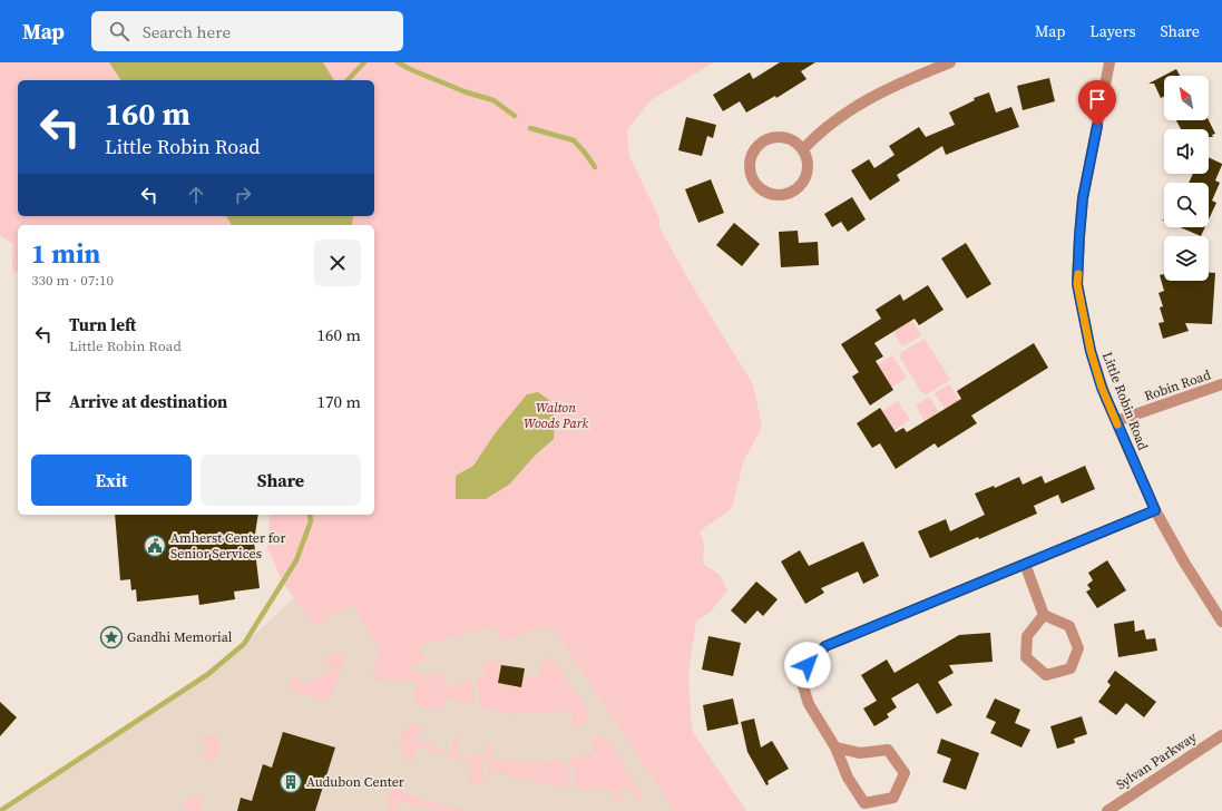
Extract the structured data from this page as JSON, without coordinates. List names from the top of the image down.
{
  "streets": {
    "street": ["Robin Road", "Little Robin Road", "Sylvan Parkway"]
  },
  "crossings": [
    ["Robin Road", "Little Robin Road"]
  ],
  "parks": ["Walton Woods Park"],
  "places": {
    "public building": ["Amherst Center for Senior Services"],
    "place": ["Gandhi Memorial"],
    "building": ["Audubon Center"]
  },
  "north": "top left",
  "page": {
    "header": "Map",
    "search": "Search here",
    "nav": ["Map", "Layers", "Share"],
    "turn": ["160 m", "Little Robin Road"],
    "heading": ["1 min", "330 m · 07:10"],
    "list": [
      {
        "name": "Turn left",
        "note": "Little Robin Road",
        "value": "160 m"
      },
      {
        "name": "Arrive at destination",
        "value": "170 m"
      }
    ],
    "buttons": ["Exit", "Share"]
  }
}
